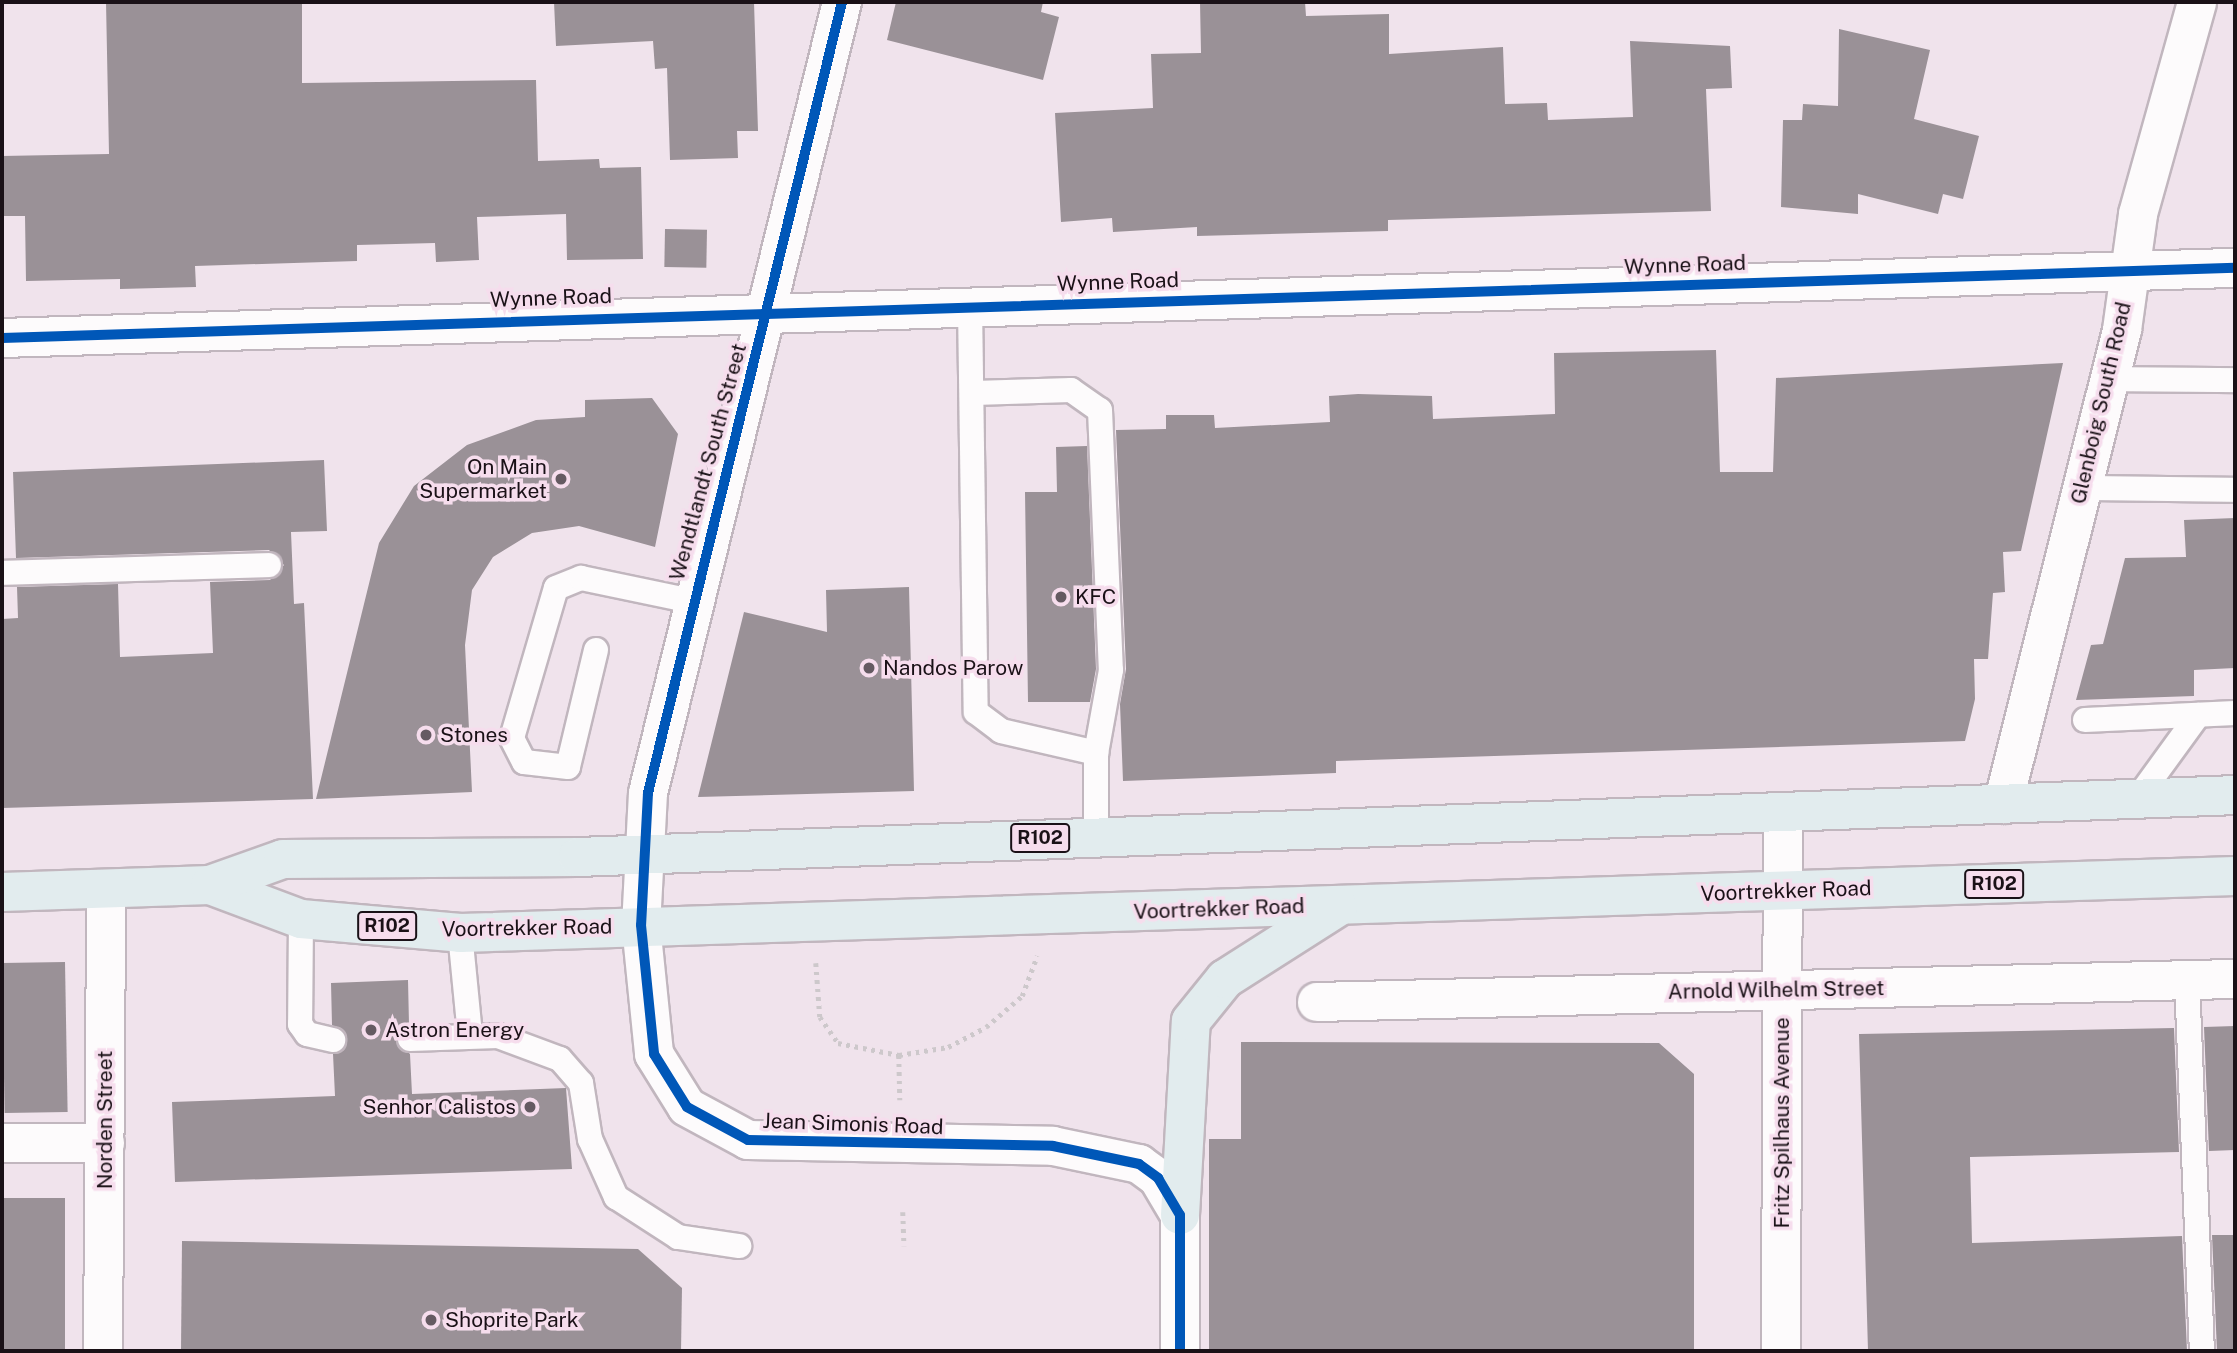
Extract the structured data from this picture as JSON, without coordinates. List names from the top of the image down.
{
  "streets": {
    "main road": ["R102", "Voortrekker Road"],
    "street": [
      "Wynne Road",
      "Glenboig South Road",
      "Wendtlandt South Street",
      "Arnold Wilhelm Street",
      "Norden Street",
      "Fritz Spilhaus Avenue",
      "Jean Simonis Road"
    ]
  },
  "crossings": [
    ["Wynne Road", "Glenboig South Road"],
    ["Wynne Road", "Wendtlandt South Street"],
    ["Glenboig South Road", "Voortrekker Road"],
    ["Wendtlandt South Street", "Voortrekker Road"],
    ["Wendtlandt South Street", "Jean Simonis Road"],
    ["Voortrekker Road", "Norden Street"],
    ["Voortrekker Road", "Fritz Spilhaus Avenue"],
    ["Voortrekker Road", "Jean Simonis Road"],
    ["Arnold Wilhelm Street", "Fritz Spilhaus Avenue"]
  ],
  "places": [
    "On Main Supermarket",
    "KFC",
    "Nandos Parow",
    "Stones",
    "Astron Energy",
    "Senhor Calistos",
    "Shoprite Park"
  ]
}
